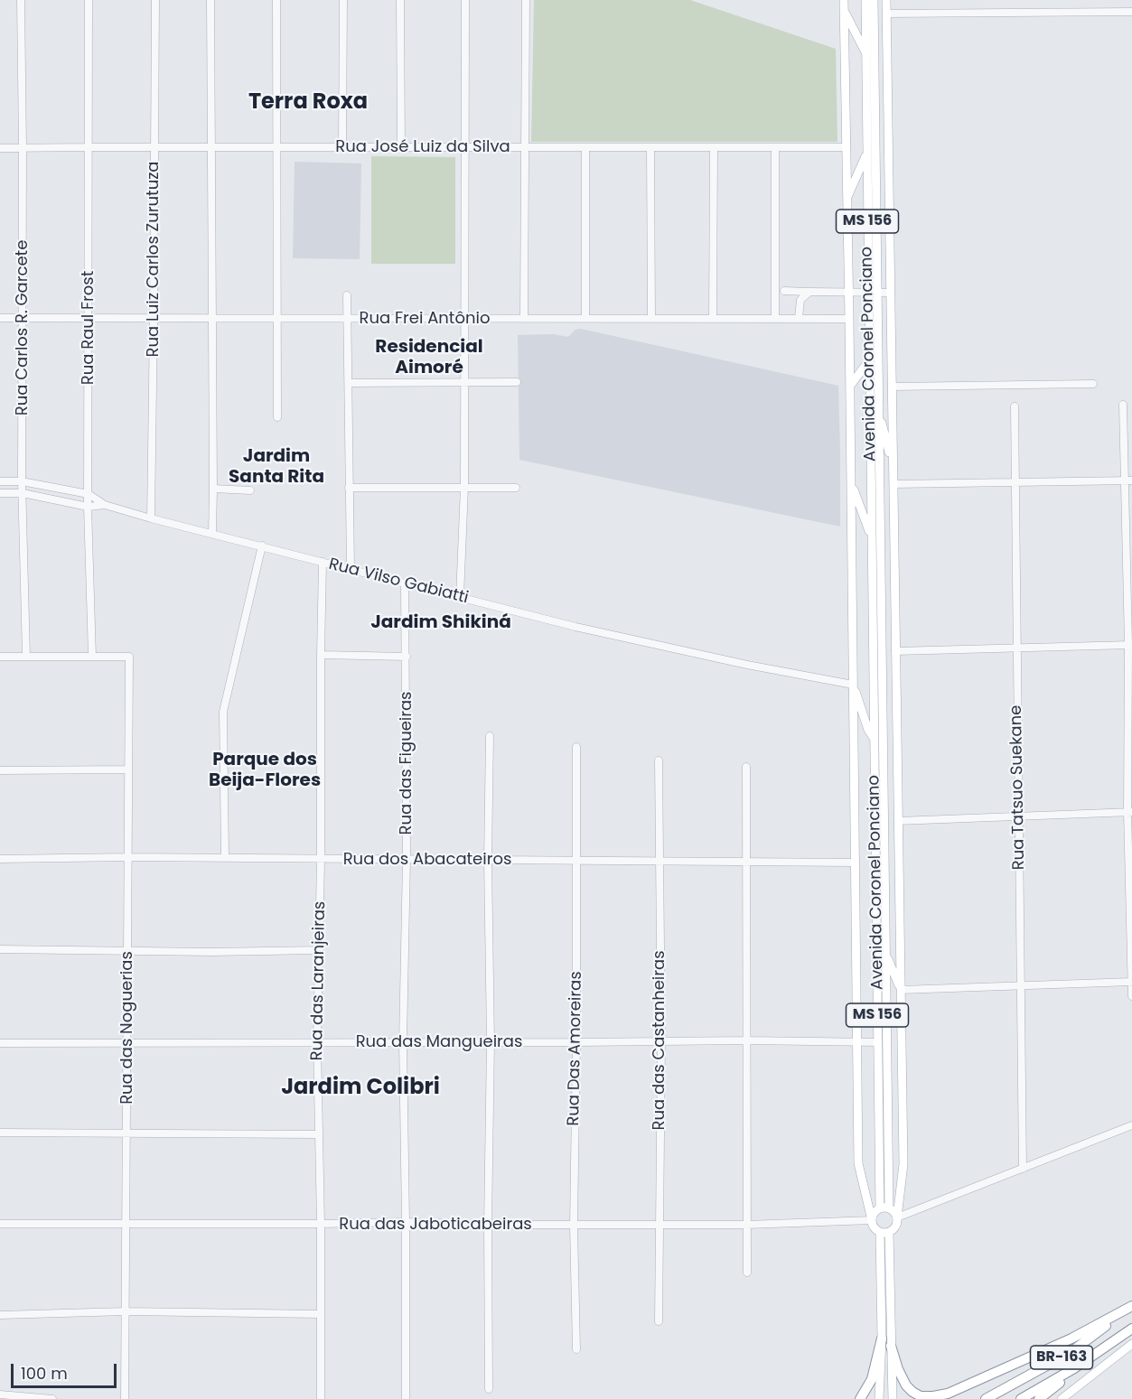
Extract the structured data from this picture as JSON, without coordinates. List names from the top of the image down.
{
  "streets": {
    "highway": ["BR-163"],
    "main road": ["MS 156", "Avenida Coronel Ponciano"],
    "street": [
      "Rua José Luiz da Silva",
      "Rua Luiz Carlos Zurutuza",
      "Rua Frei Antônio",
      "Rua Carlos R. Garcete",
      "Rua Raul Frost",
      "Rua Vilso Gabiatti",
      "Rua das Figueiras",
      "Rua Tatsuo Suekane",
      "Rua dos Abacateiros",
      "Rua das Laranjeiras",
      "Rua das Noguerias",
      "Rua das Castanheiras",
      "Rua das Mangueiras",
      "Rua Das Amoreiras",
      "Rua das Jaboticabeiras"
    ]
  },
  "crossings": [
    ["Rua José Luiz da Silva", "Rua Luiz Carlos Zurutuza"],
    ["Rua José Luiz da Silva", "Rua Carlos R. Garcete"],
    ["Rua José Luiz da Silva", "Rua Raul Frost"],
    ["Rua Luiz Carlos Zurutuza", "Rua Frei Antônio"],
    ["Rua Luiz Carlos Zurutuza", "Rua Vilso Gabiatti"],
    ["Rua Frei Antônio", "Rua Carlos R. Garcete"],
    ["Rua Frei Antônio", "Rua Raul Frost"],
    ["Rua Carlos R. Garcete", "Rua Vilso Gabiatti"],
    ["Rua Raul Frost", "Rua Vilso Gabiatti"],
    ["Rua Raul Frost", "Rua das Noguerias"],
    ["Avenida Coronel Ponciano", "Rua das Mangueiras"],
    ["Avenida Coronel Ponciano", "Rua das Jaboticabeiras"],
    ["Rua Vilso Gabiatti", "Rua das Figueiras"],
    ["Rua Vilso Gabiatti", "Rua das Laranjeiras"],
    ["Rua das Figueiras", "Rua dos Abacateiros"],
    ["Rua das Figueiras", "Rua das Mangueiras"],
    ["Rua das Figueiras", "Rua das Jaboticabeiras"],
    ["Rua dos Abacateiros", "Rua das Laranjeiras"],
    ["Rua dos Abacateiros", "Rua das Noguerias"],
    ["Rua dos Abacateiros", "Rua das Castanheiras"],
    ["Rua dos Abacateiros", "Rua Das Amoreiras"],
    ["Rua das Laranjeiras", "Rua das Mangueiras"],
    ["Rua das Laranjeiras", "Rua das Jaboticabeiras"],
    ["Rua das Noguerias", "Rua das Mangueiras"],
    ["Rua das Noguerias", "Rua das Jaboticabeiras"],
    ["Rua das Castanheiras", "Rua das Mangueiras"],
    ["Rua das Castanheiras", "Rua das Jaboticabeiras"],
    ["Rua das Mangueiras", "Rua Das Amoreiras"],
    ["Rua Das Amoreiras", "Rua das Jaboticabeiras"]
  ],
  "districts": [
    "Terra Roxa",
    "Residencial Aimoré",
    "Jardim Santa Rita",
    "Jardim Shikiná",
    "Parque dos Beija-Flores",
    "Jardim Colibri"
  ],
  "scale_bar": "100 m"
}
